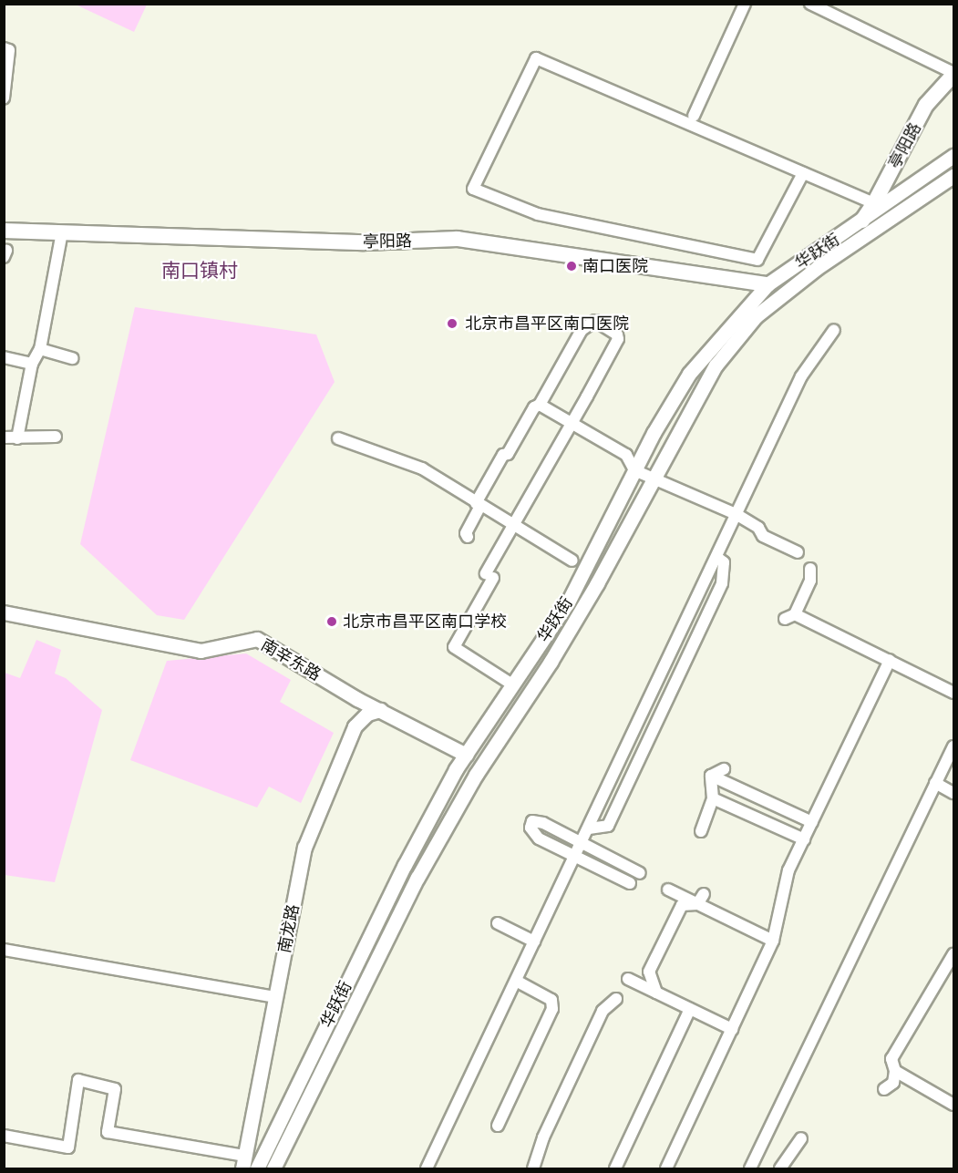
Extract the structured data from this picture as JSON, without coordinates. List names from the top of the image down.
{
  "streets": {
    "main road": ["亭阳路"],
    "street": ["华跃街", "南辛东路", "南龙路"]
  },
  "crossings": [
    ["亭阳路", "华跃街"],
    ["华跃街", "南辛东路"],
    ["南辛东路", "南龙路"]
  ],
  "districts": ["南口镇村"],
  "places": ["南口医院", "北京市昌平区南口医院", "北京市昌平区南口学校"]
}
